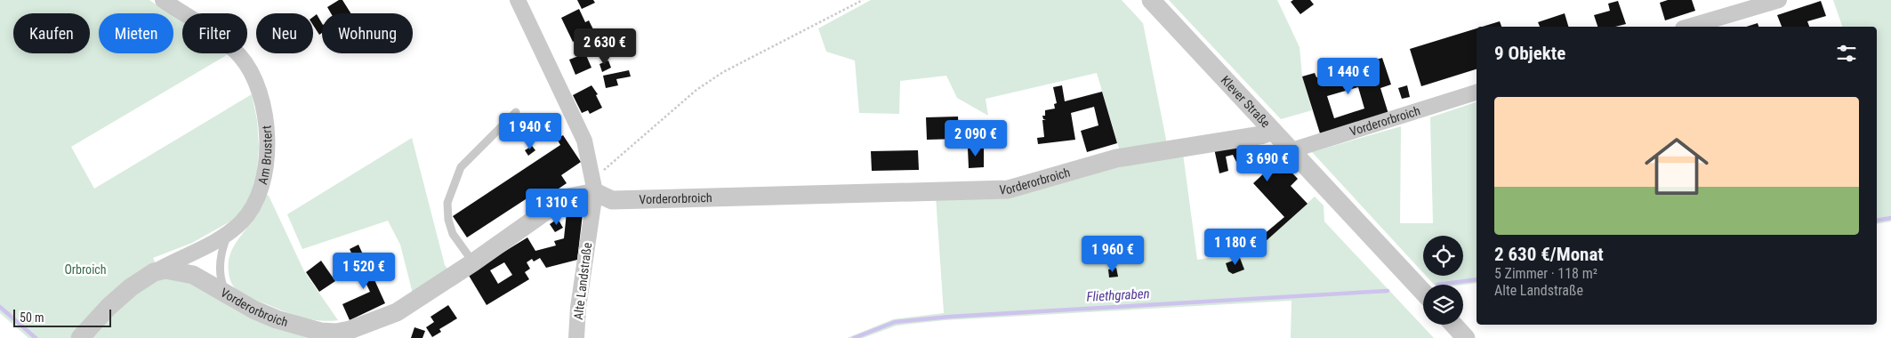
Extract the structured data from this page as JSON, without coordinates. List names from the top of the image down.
{
  "streets": {
    "street": [
      "Klever Straße",
      "Vorderorbroich",
      "Am Brustert",
      "Alte Landstraße"
    ]
  },
  "crossings": [
    ["Klever Straße", "Vorderorbroich"],
    ["Vorderorbroich", "Am Brustert"],
    ["Vorderorbroich", "Alte Landstraße"]
  ],
  "water": ["Fliethgraben"],
  "parks": ["Orbroich"],
  "scale_bar": "50 m",
  "page": {
    "chip": [
      "Kaufen",
      "Mieten",
      "Filter",
      "Neu",
      "Wohnung"
    ],
    "heading": "9 Objekte",
    "price": [
      "2 630 €",
      "1 440 €",
      "1 940 €",
      "2 090 €",
      "3 690 €",
      "1 310 €",
      "1 180 €",
      "1 960 €",
      "1 520 €"
    ],
    "list": [
      {
        "name": "2 630 €/Monat",
        "note": "5 Zimmer · 118 m² · Alte Landstraße"
      }
    ],
    "scale": "50 m"
  }
}
